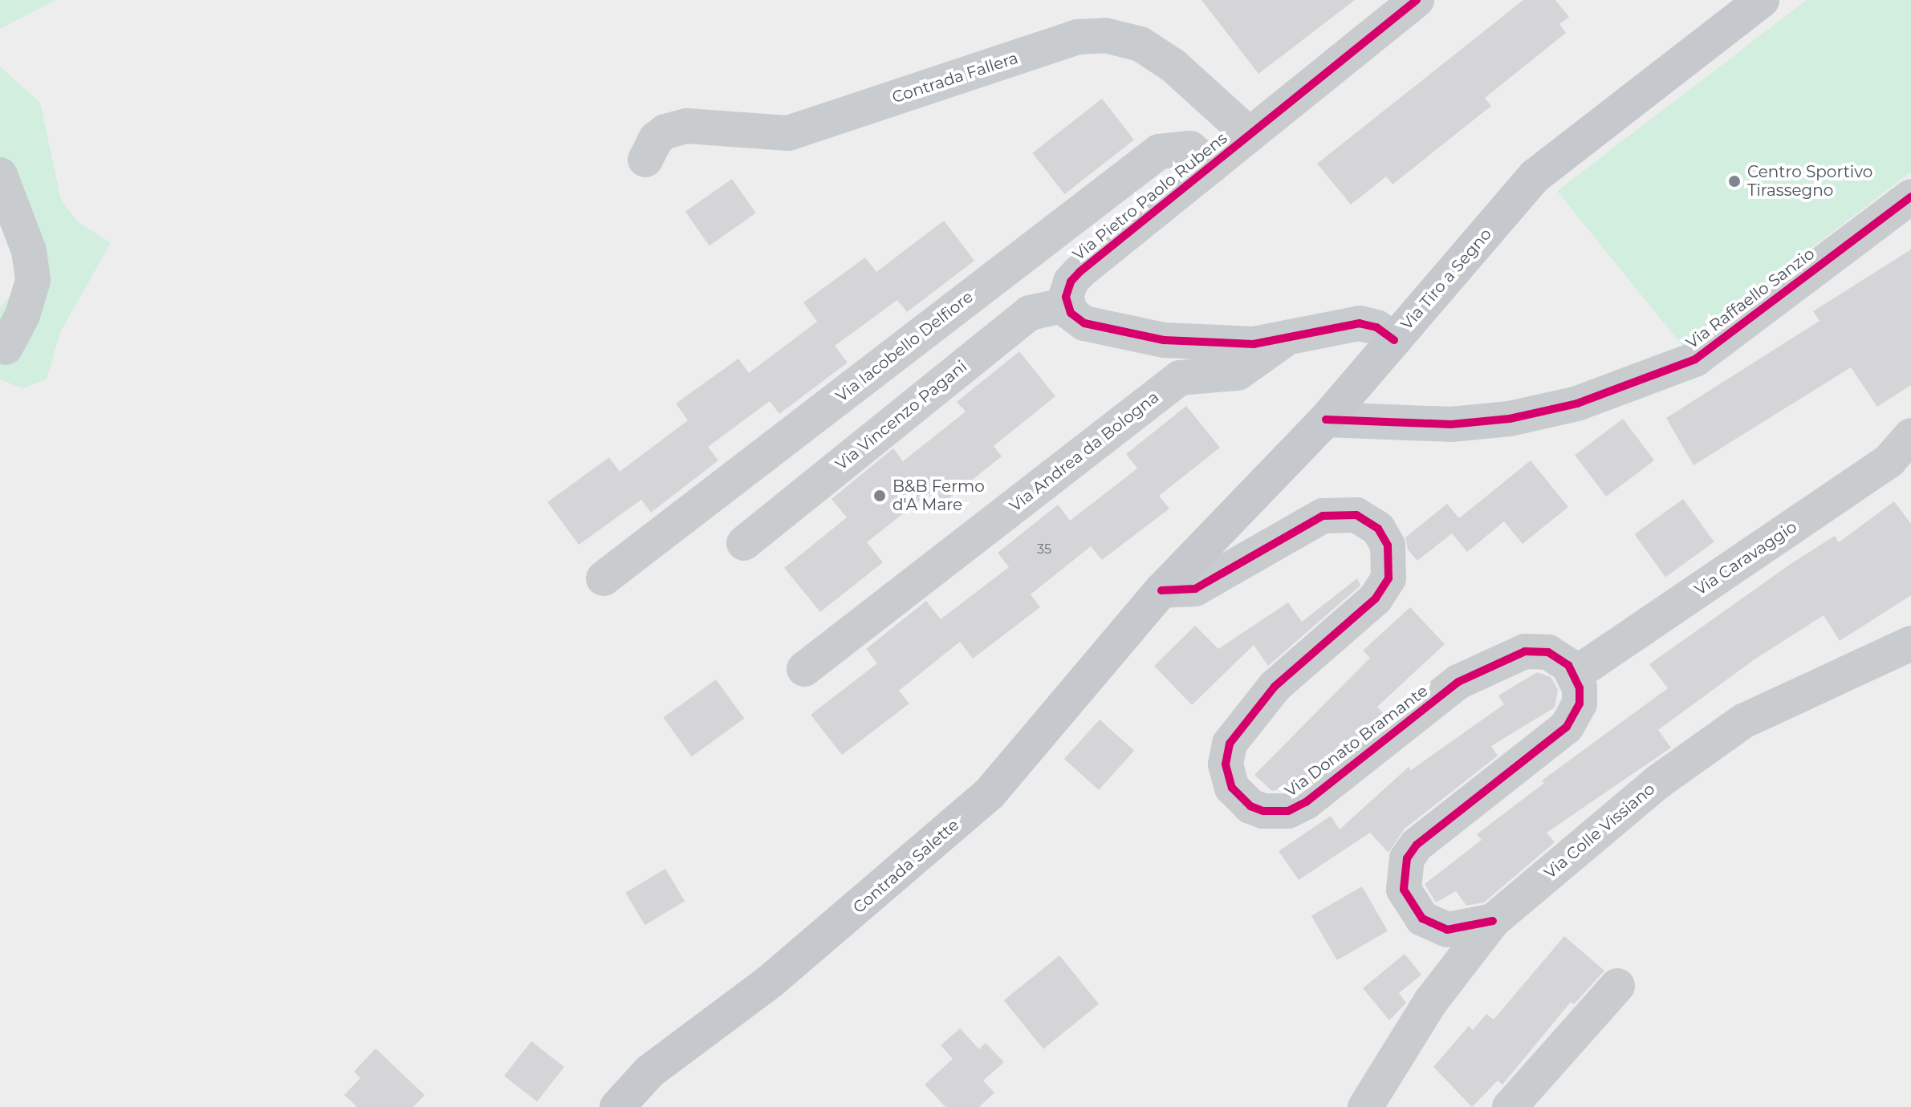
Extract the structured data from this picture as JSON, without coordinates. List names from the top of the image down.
{
  "streets": {
    "main road": ["Via Tiro a Segno", "Contrada Salette"],
    "street": [
      "Contrada Fallera",
      "Via Pietro Paolo Rubens",
      "Via Raffaello Sanzio",
      "Via Iacobello Delfiore",
      "Via Vincenzo Pagani",
      "Via Andrea da Bologna",
      "Via Caravaggio",
      "Via Donato Bramante",
      "Via Colle Vissiano"
    ]
  },
  "crossings": [
    ["Contrada Fallera", "Via Pietro Paolo Rubens"],
    ["Via Pietro Paolo Rubens", "Via Iacobello Delfiore"],
    ["Via Pietro Paolo Rubens", "Via Vincenzo Pagani"],
    ["Via Tiro a Segno", "Via Raffaello Sanzio"],
    ["Via Tiro a Segno", "Via Donato Bramante"],
    ["Via Tiro a Segno", "Contrada Salette"],
    ["Via Caravaggio", "Via Donato Bramante"],
    ["Via Donato Bramante", "Contrada Salette"]
  ],
  "places": ["Centro Sportivo Tirassegno", "B&B Fermo d'A Mare"],
  "house_numbers": ["35"]
}
